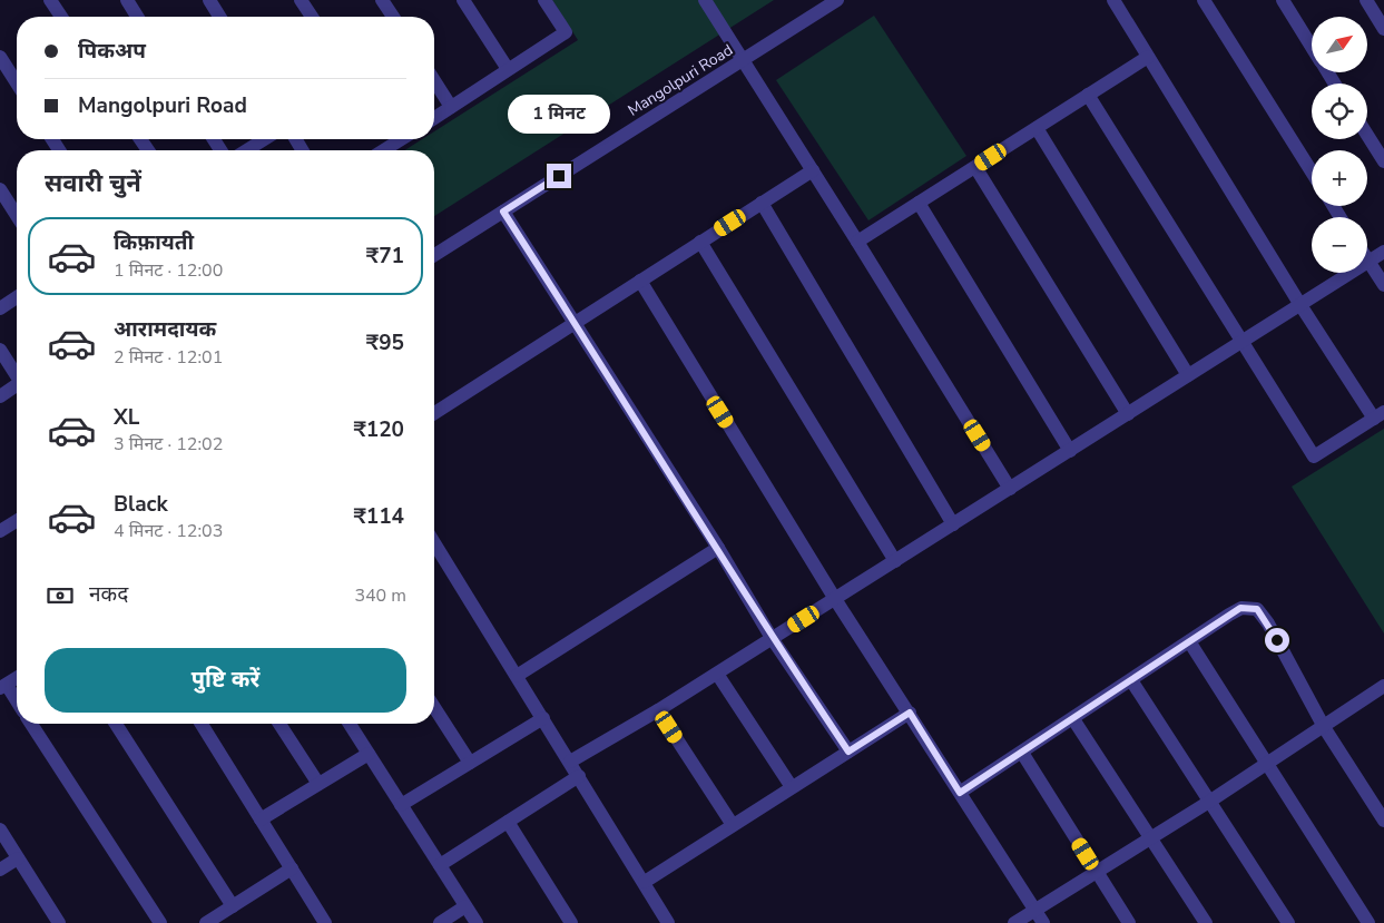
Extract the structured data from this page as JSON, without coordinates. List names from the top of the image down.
{
  "streets": {
    "street": ["Mangolpuri Road"]
  },
  "north": "top right",
  "page": {
    "map_buttons": ["+", "−"],
    "banner": ["पिकअप", "Mangolpuri Road"],
    "bubble": "1 मिनट",
    "heading": "सवारी चुनें",
    "list": [
      {
        "name": "किफ़ायती",
        "note": "1 मिनट · 12:00",
        "value": "₹71"
      },
      {
        "name": "आरामदायक",
        "note": "2 मिनट · 12:01",
        "value": "₹95"
      },
      {
        "name": "XL",
        "note": "3 मिनट · 12:02",
        "value": "₹120"
      },
      {
        "name": "Black",
        "note": "4 मिनट · 12:03",
        "value": "₹114"
      }
    ],
    "pay": ["नकद", "340 m"],
    "buttons": "पुष्टि करें"
  }
}
